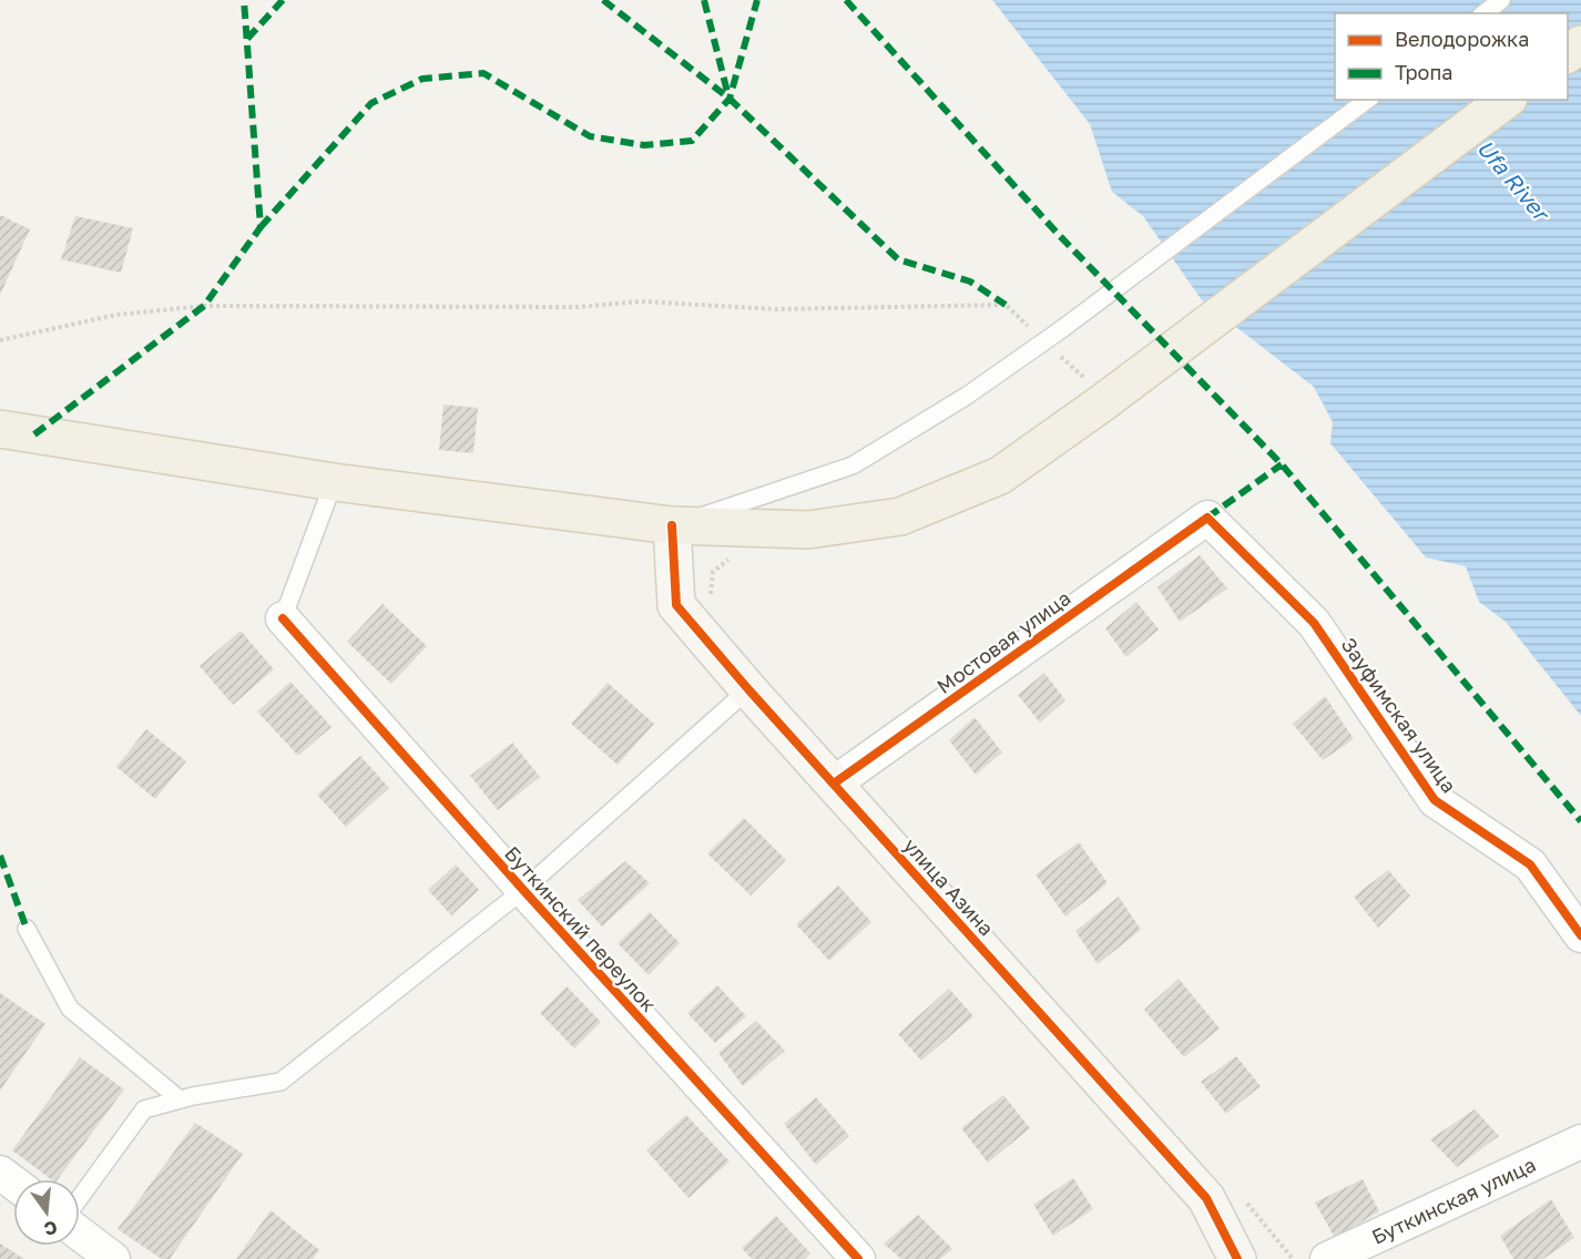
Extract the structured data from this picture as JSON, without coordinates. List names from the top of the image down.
{
  "streets": {
    "street": [
      "Мостовая улица",
      "Зауфимская улица",
      "улица Азина",
      "Буткинский переулок",
      "Буткинская улица"
    ]
  },
  "crossings": [
    ["Мостовая улица", "Зауфимская улица"],
    ["Мостовая улица", "улица Азина"]
  ],
  "water": ["Ufa River"],
  "legend": ["Велодорожка", "Тропа"],
  "north": "bottom"
}
